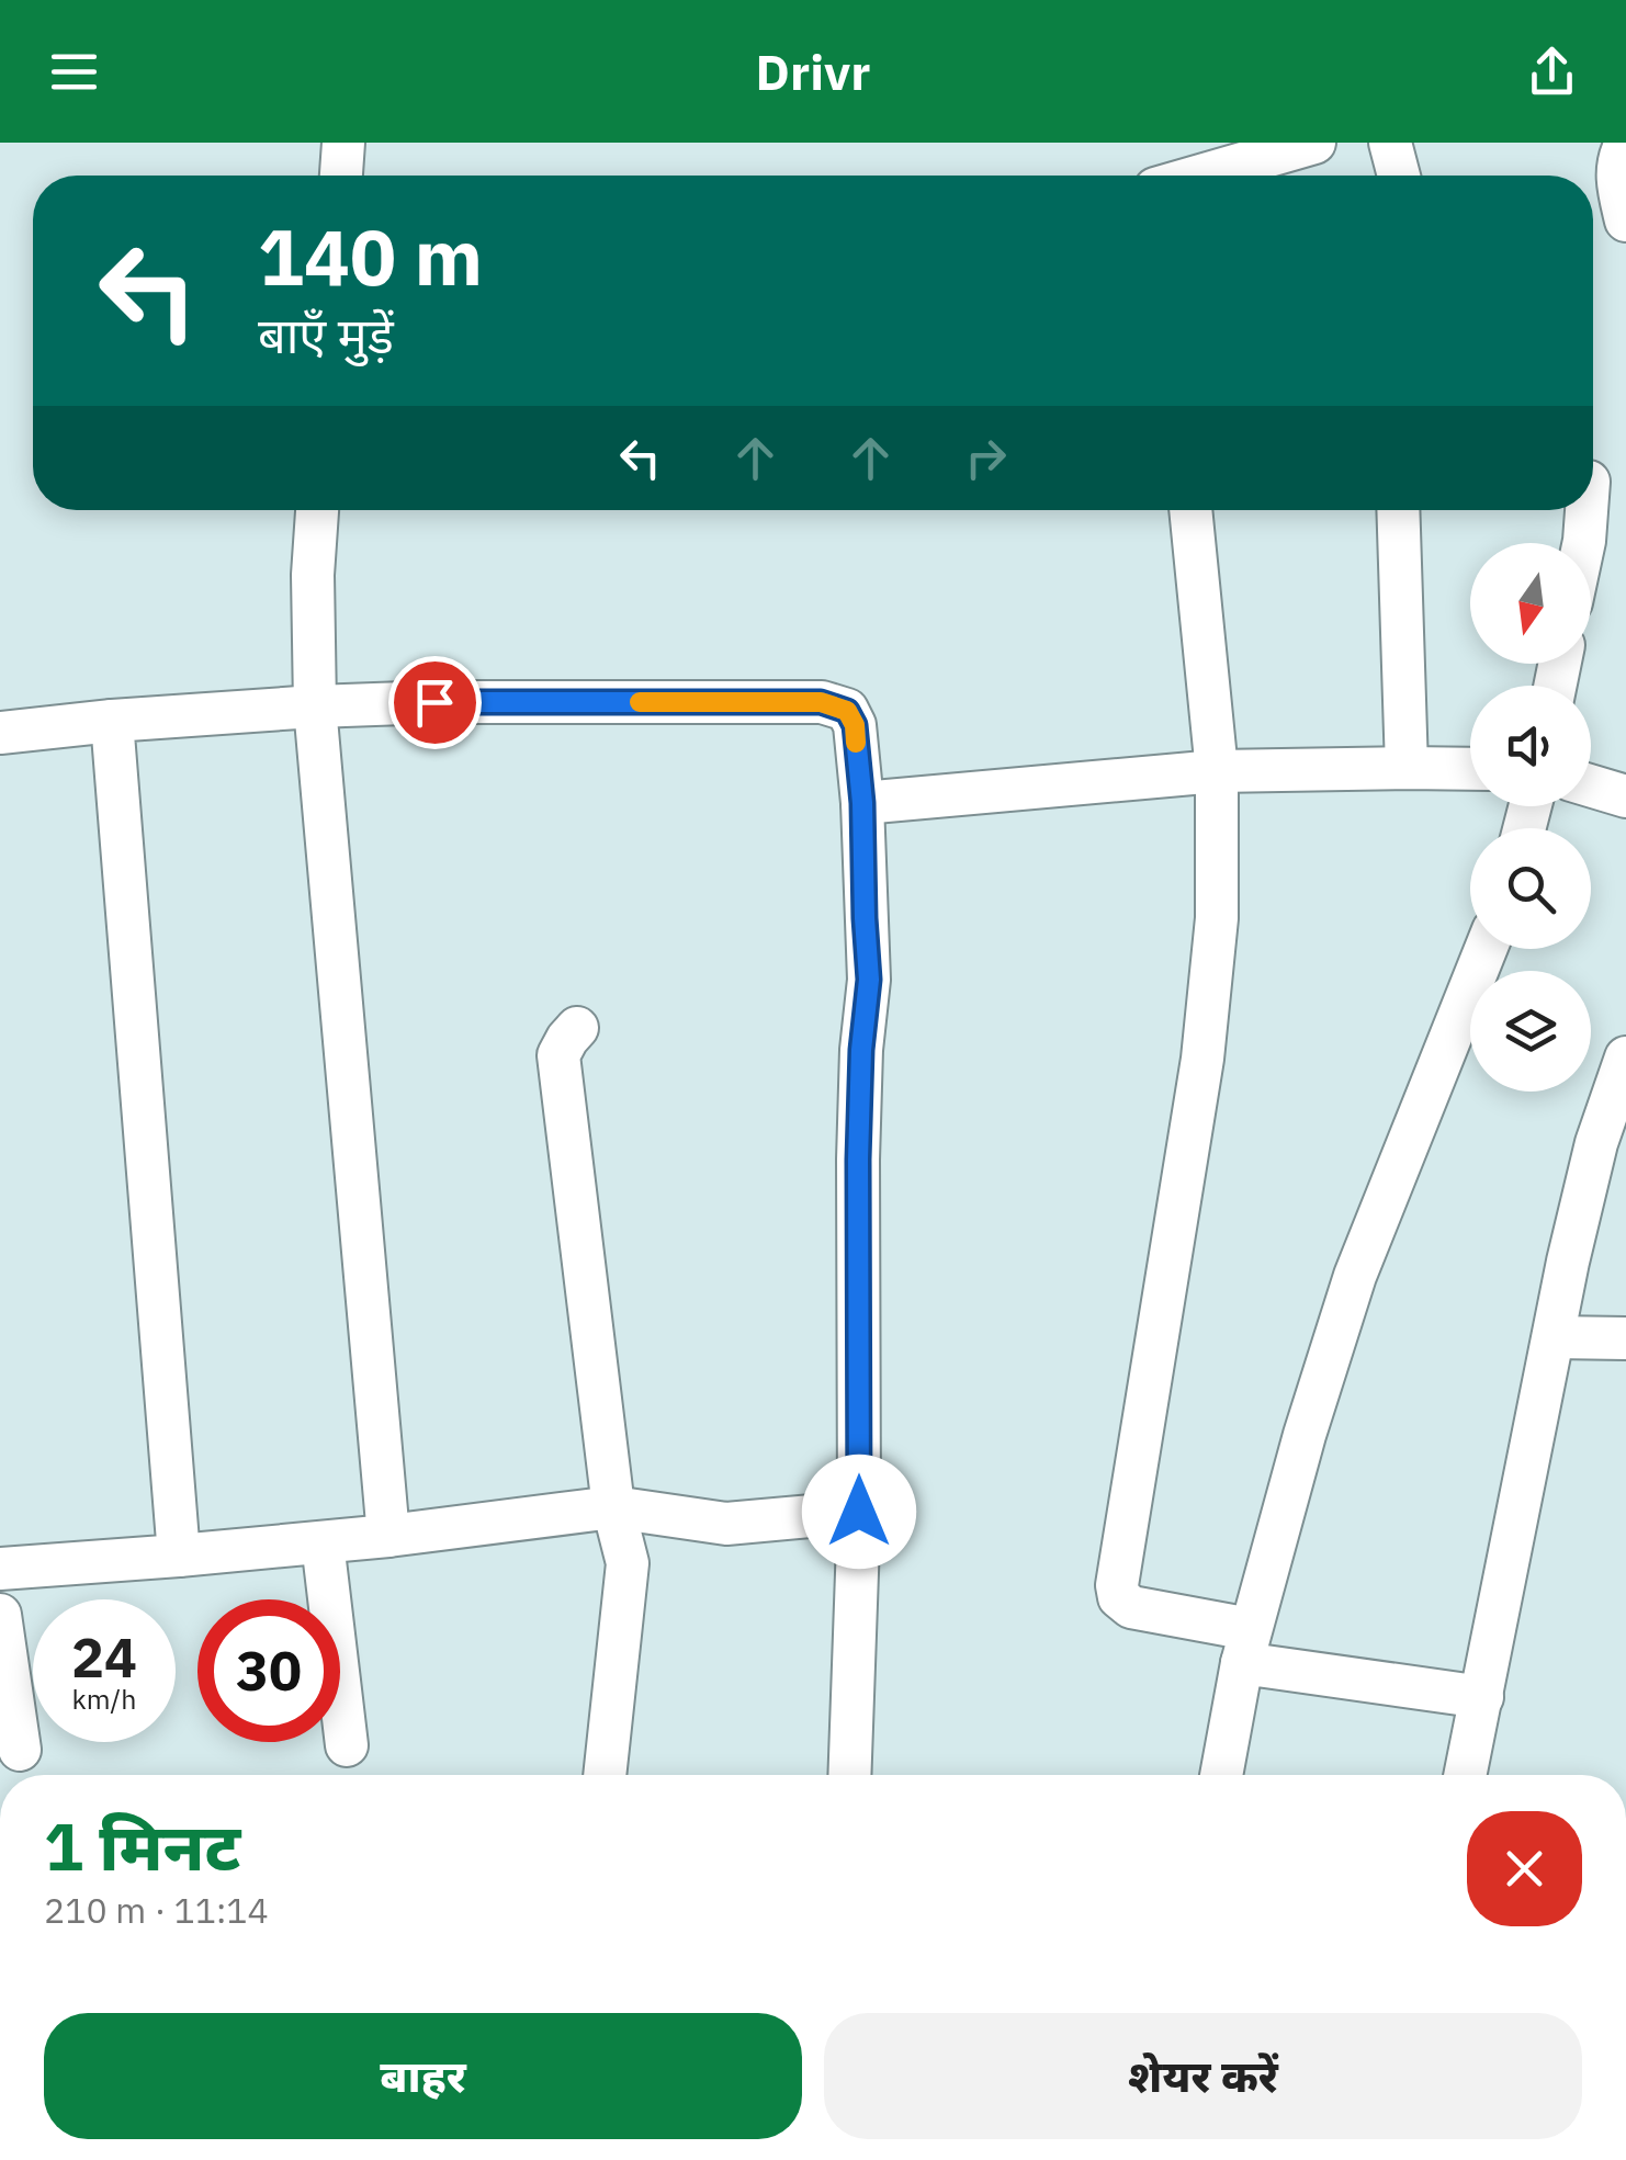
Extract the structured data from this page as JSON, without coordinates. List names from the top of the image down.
{
  "north": "bottom",
  "page": {
    "header": "Drivr",
    "turn": ["140 m", "बाएँ मुड़ें"],
    "speed": "24 km/h",
    "limit": "30",
    "heading": ["1 मिनट", "210 m · 11:14"],
    "buttons": ["बाहर", "शेयर करें"]
  }
}
